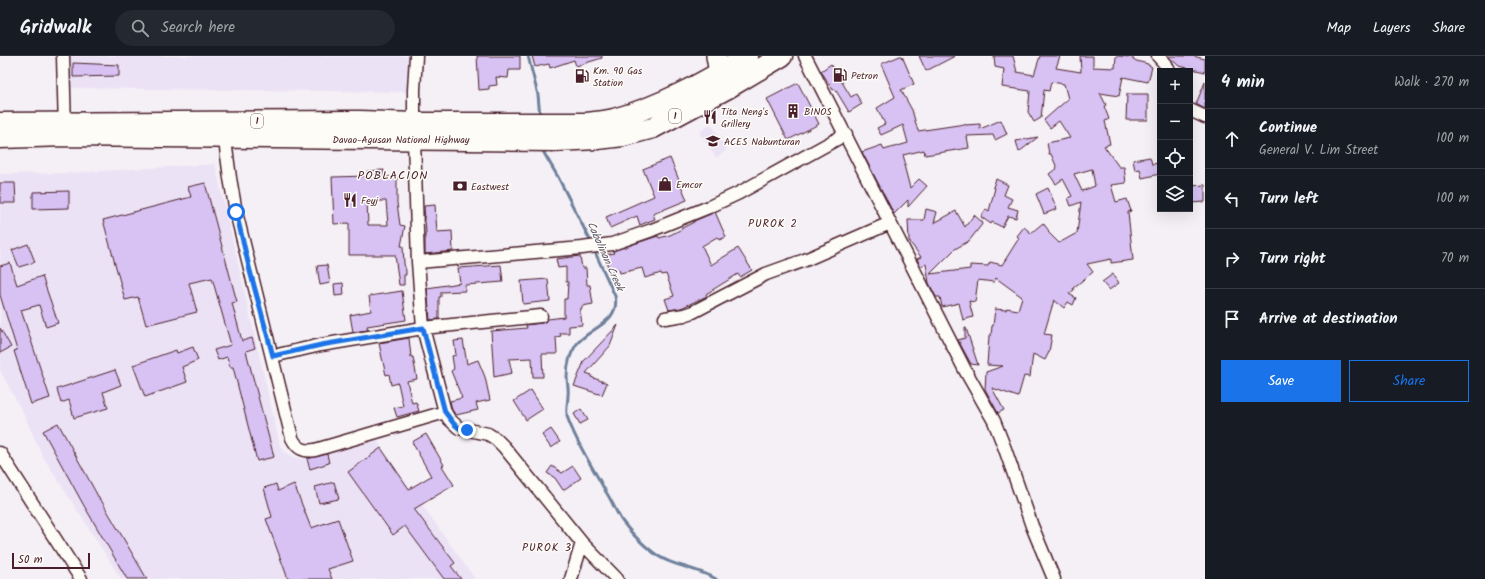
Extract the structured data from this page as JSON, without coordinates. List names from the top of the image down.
{
  "streets": {
    "highway": ["1", "Davao-Agusan National Highway"]
  },
  "districts": ["POBLACION", "PUROK 2", "PUROK 3"],
  "water": ["Cabalinan Creek"],
  "places": {
    "fuel station": ["Petron", "Km. 90 Gas Station"],
    "building": ["BINOS"],
    "restaurant": ["Tita Neng's Grillery", "Feyj"],
    "school or university": ["ACES Nabunturan"],
    "shop": ["Emcor"],
    "bank": ["Eastwest"]
  },
  "scale_bar": "50 m",
  "page": {
    "header": "Gridwalk",
    "search": "Search here",
    "nav": ["Map", "Layers", "Share"],
    "heading": ["4 min", "Walk · 270 m"],
    "map_buttons": ["+", "−"],
    "list": [
      ["Continue", "General V. Lim Street", "100 m"],
      ["Turn left", "100 m"],
      ["Turn right", "70 m"],
      "Arrive at destination"
    ],
    "buttons": ["Save", "Share"],
    "scale": "50 m"
  }
}
